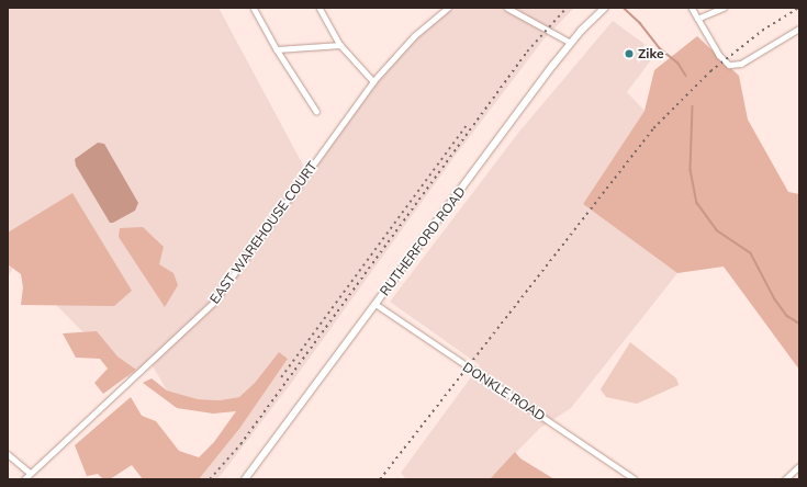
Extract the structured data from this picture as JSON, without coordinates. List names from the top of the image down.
{
  "streets": {
    "street": ["EAST WAREHOUSE COURT", "RUTHERFORD ROAD", "DONKLE ROAD"]
  },
  "crossings": [
    ["RUTHERFORD ROAD", "DONKLE ROAD"]
  ],
  "places": ["Zike"]
}
